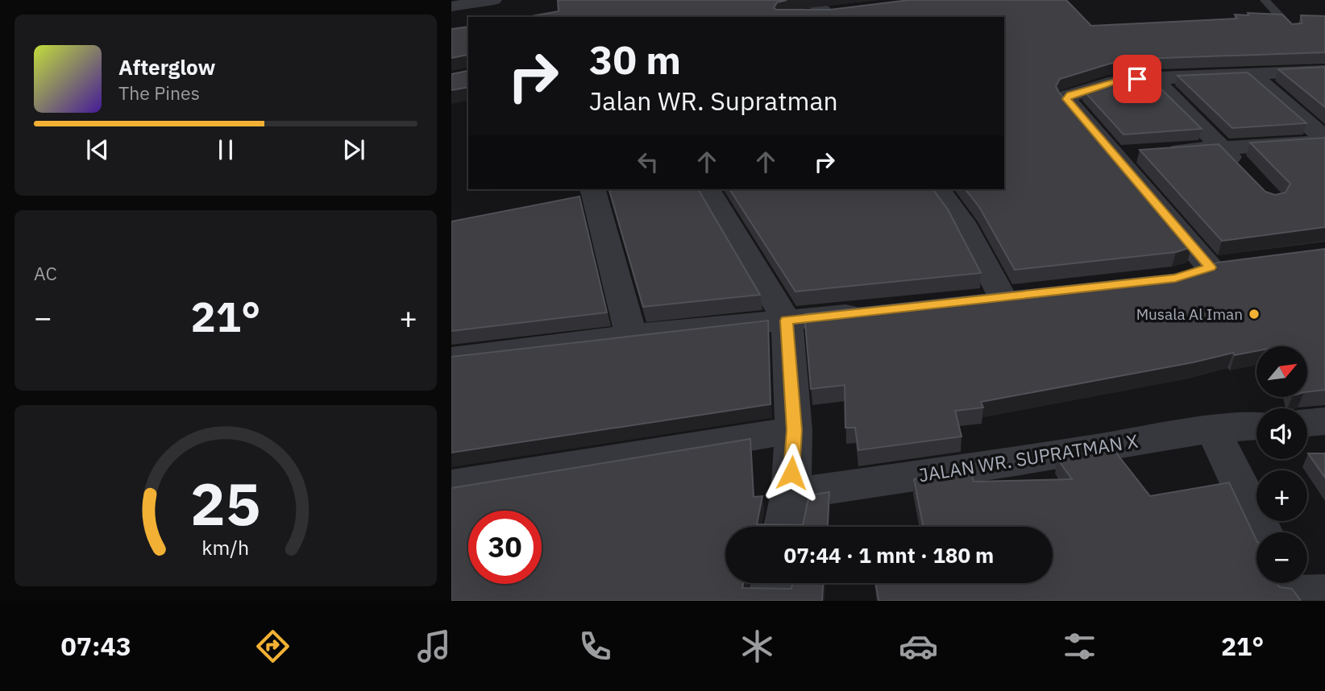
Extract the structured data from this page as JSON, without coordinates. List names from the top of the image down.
{
  "streets": {
    "street": ["JALAN WR. SUPRATMAN X"]
  },
  "places": ["Musala Al Iman"],
  "north": "top right",
  "page": {
    "turn": ["30 m", "Jalan WR. Supratman"],
    "song": ["Afterglow", "The Pines"],
    "tile": "AC",
    "heat": ["−", "21°", "+"],
    "map_buttons": ["+", "−"],
    "limit": "30",
    "trip": "07:44 · 1 mnt · 180 m",
    "tabs": ["07:43", "21°"],
    "gauge": ["25", "km/h"]
  }
}
